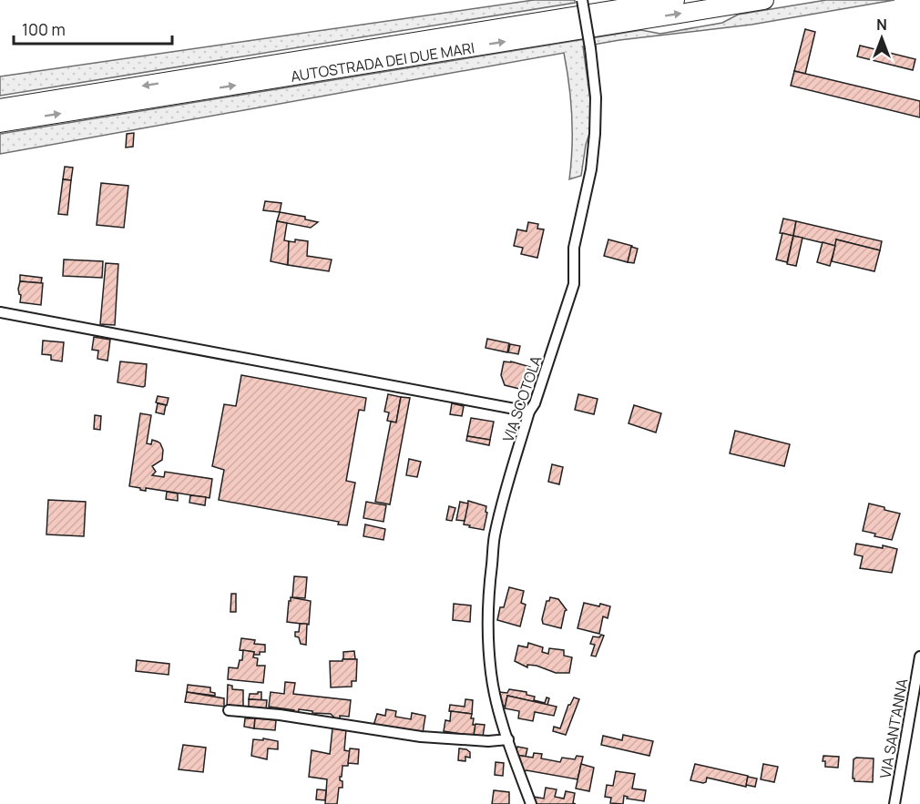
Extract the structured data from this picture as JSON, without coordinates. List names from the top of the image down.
{
  "streets": {
    "highway": ["AUTOSTRADA DEI DUE MARI"],
    "street": ["VIA SCOTOLA", "VIA SANT'ANNA"]
  },
  "scale_bar": "100 m",
  "north": "top"
}
